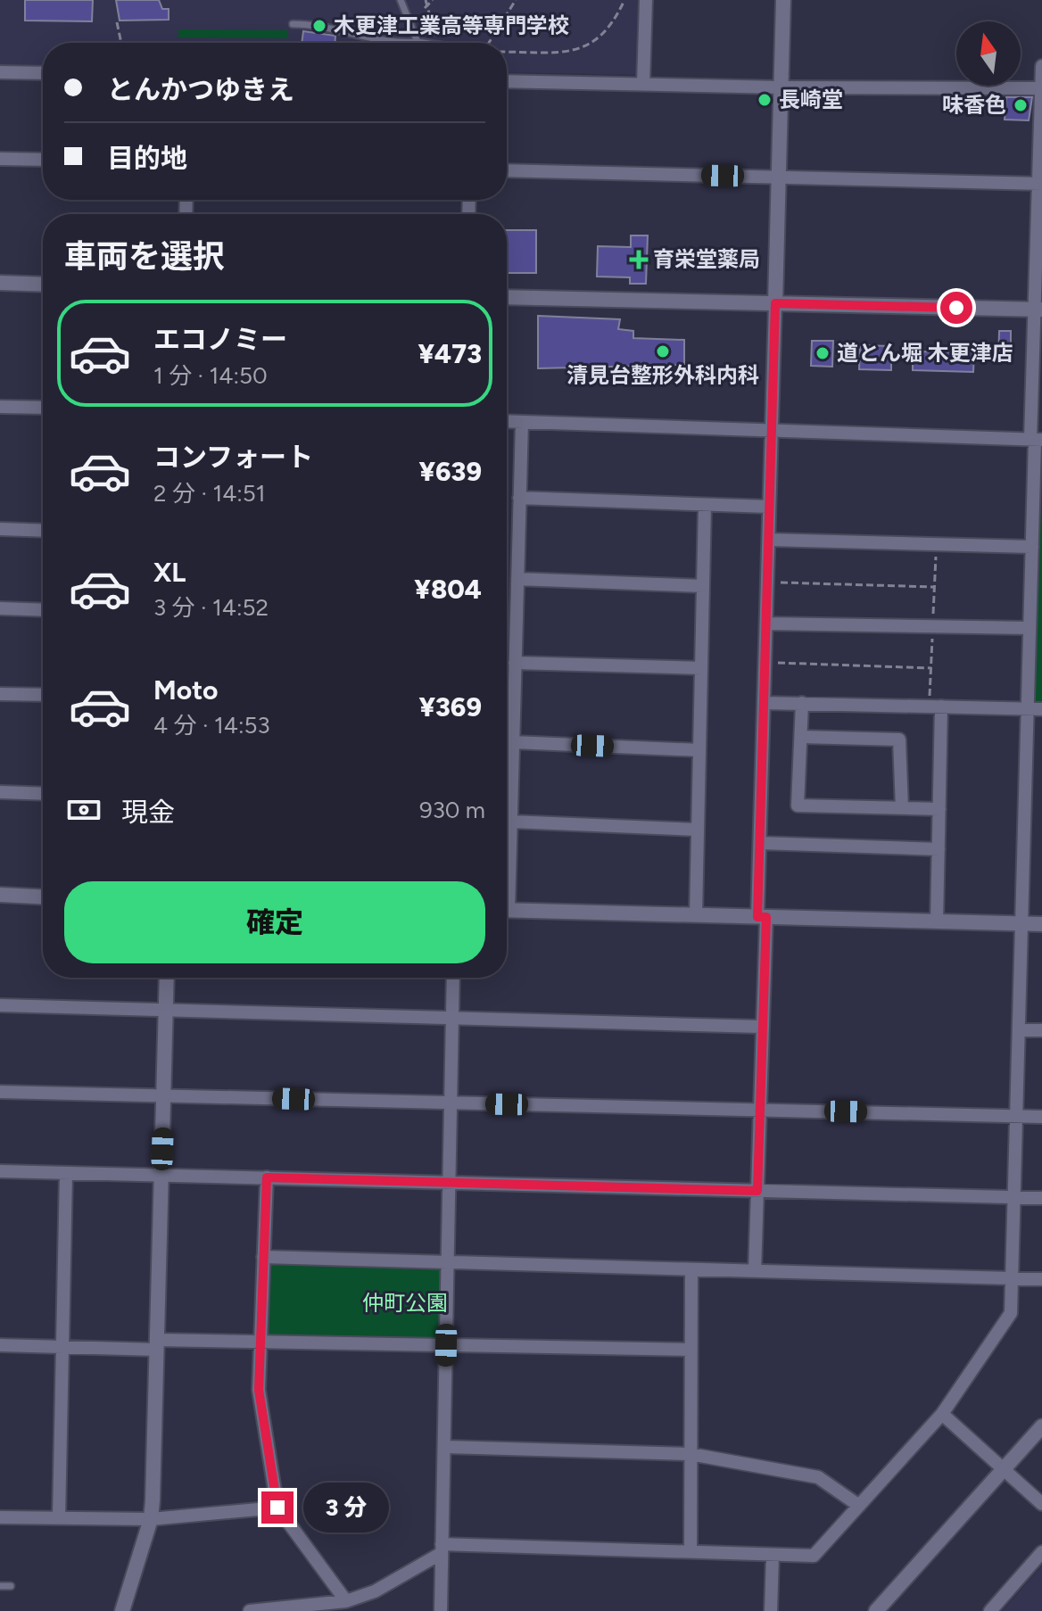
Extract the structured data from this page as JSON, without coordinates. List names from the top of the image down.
{
  "parks": ["仲町公園"],
  "places": {
    "other": [
      "木更津工業高等専門学校",
      "長崎堂",
      "味香色",
      "清見台整形外科内科",
      "道とん堀 木更津店"
    ],
    "health": ["育栄堂薬局"]
  },
  "north": "top",
  "page": {
    "banner": ["とんかつゆきえ", "目的地"],
    "heading": "車両を選択",
    "list": [
      {
        "name": "エコノミー",
        "note": "1 分 · 14:50",
        "value": "¥473"
      },
      {
        "name": "コンフォート",
        "note": "2 分 · 14:51",
        "value": "¥639"
      },
      {
        "name": "XL",
        "note": "3 分 · 14:52",
        "value": "¥804"
      },
      {
        "name": "Moto",
        "note": "4 分 · 14:53",
        "value": "¥369"
      }
    ],
    "pay": ["現金", "930 m"],
    "buttons": "確定",
    "bubble": "3 分"
  }
}
